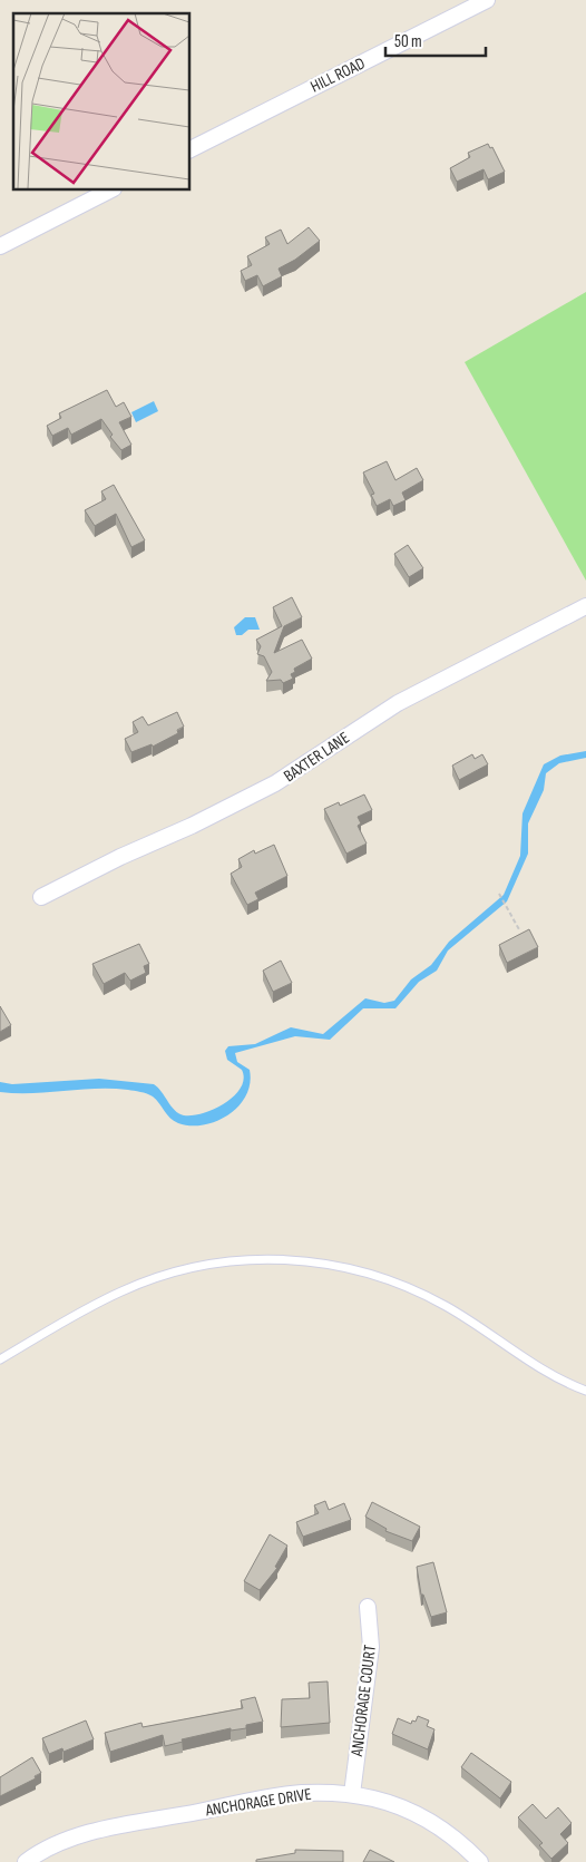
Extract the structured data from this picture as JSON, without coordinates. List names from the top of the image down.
{
  "streets": {
    "street": [
      "HILL ROAD",
      "BAXTER LANE",
      "ANCHORAGE COURT",
      "ANCHORAGE DRIVE"
    ]
  },
  "crossings": [
    ["ANCHORAGE COURT", "ANCHORAGE DRIVE"]
  ],
  "scale_bar": "50 m"
}
